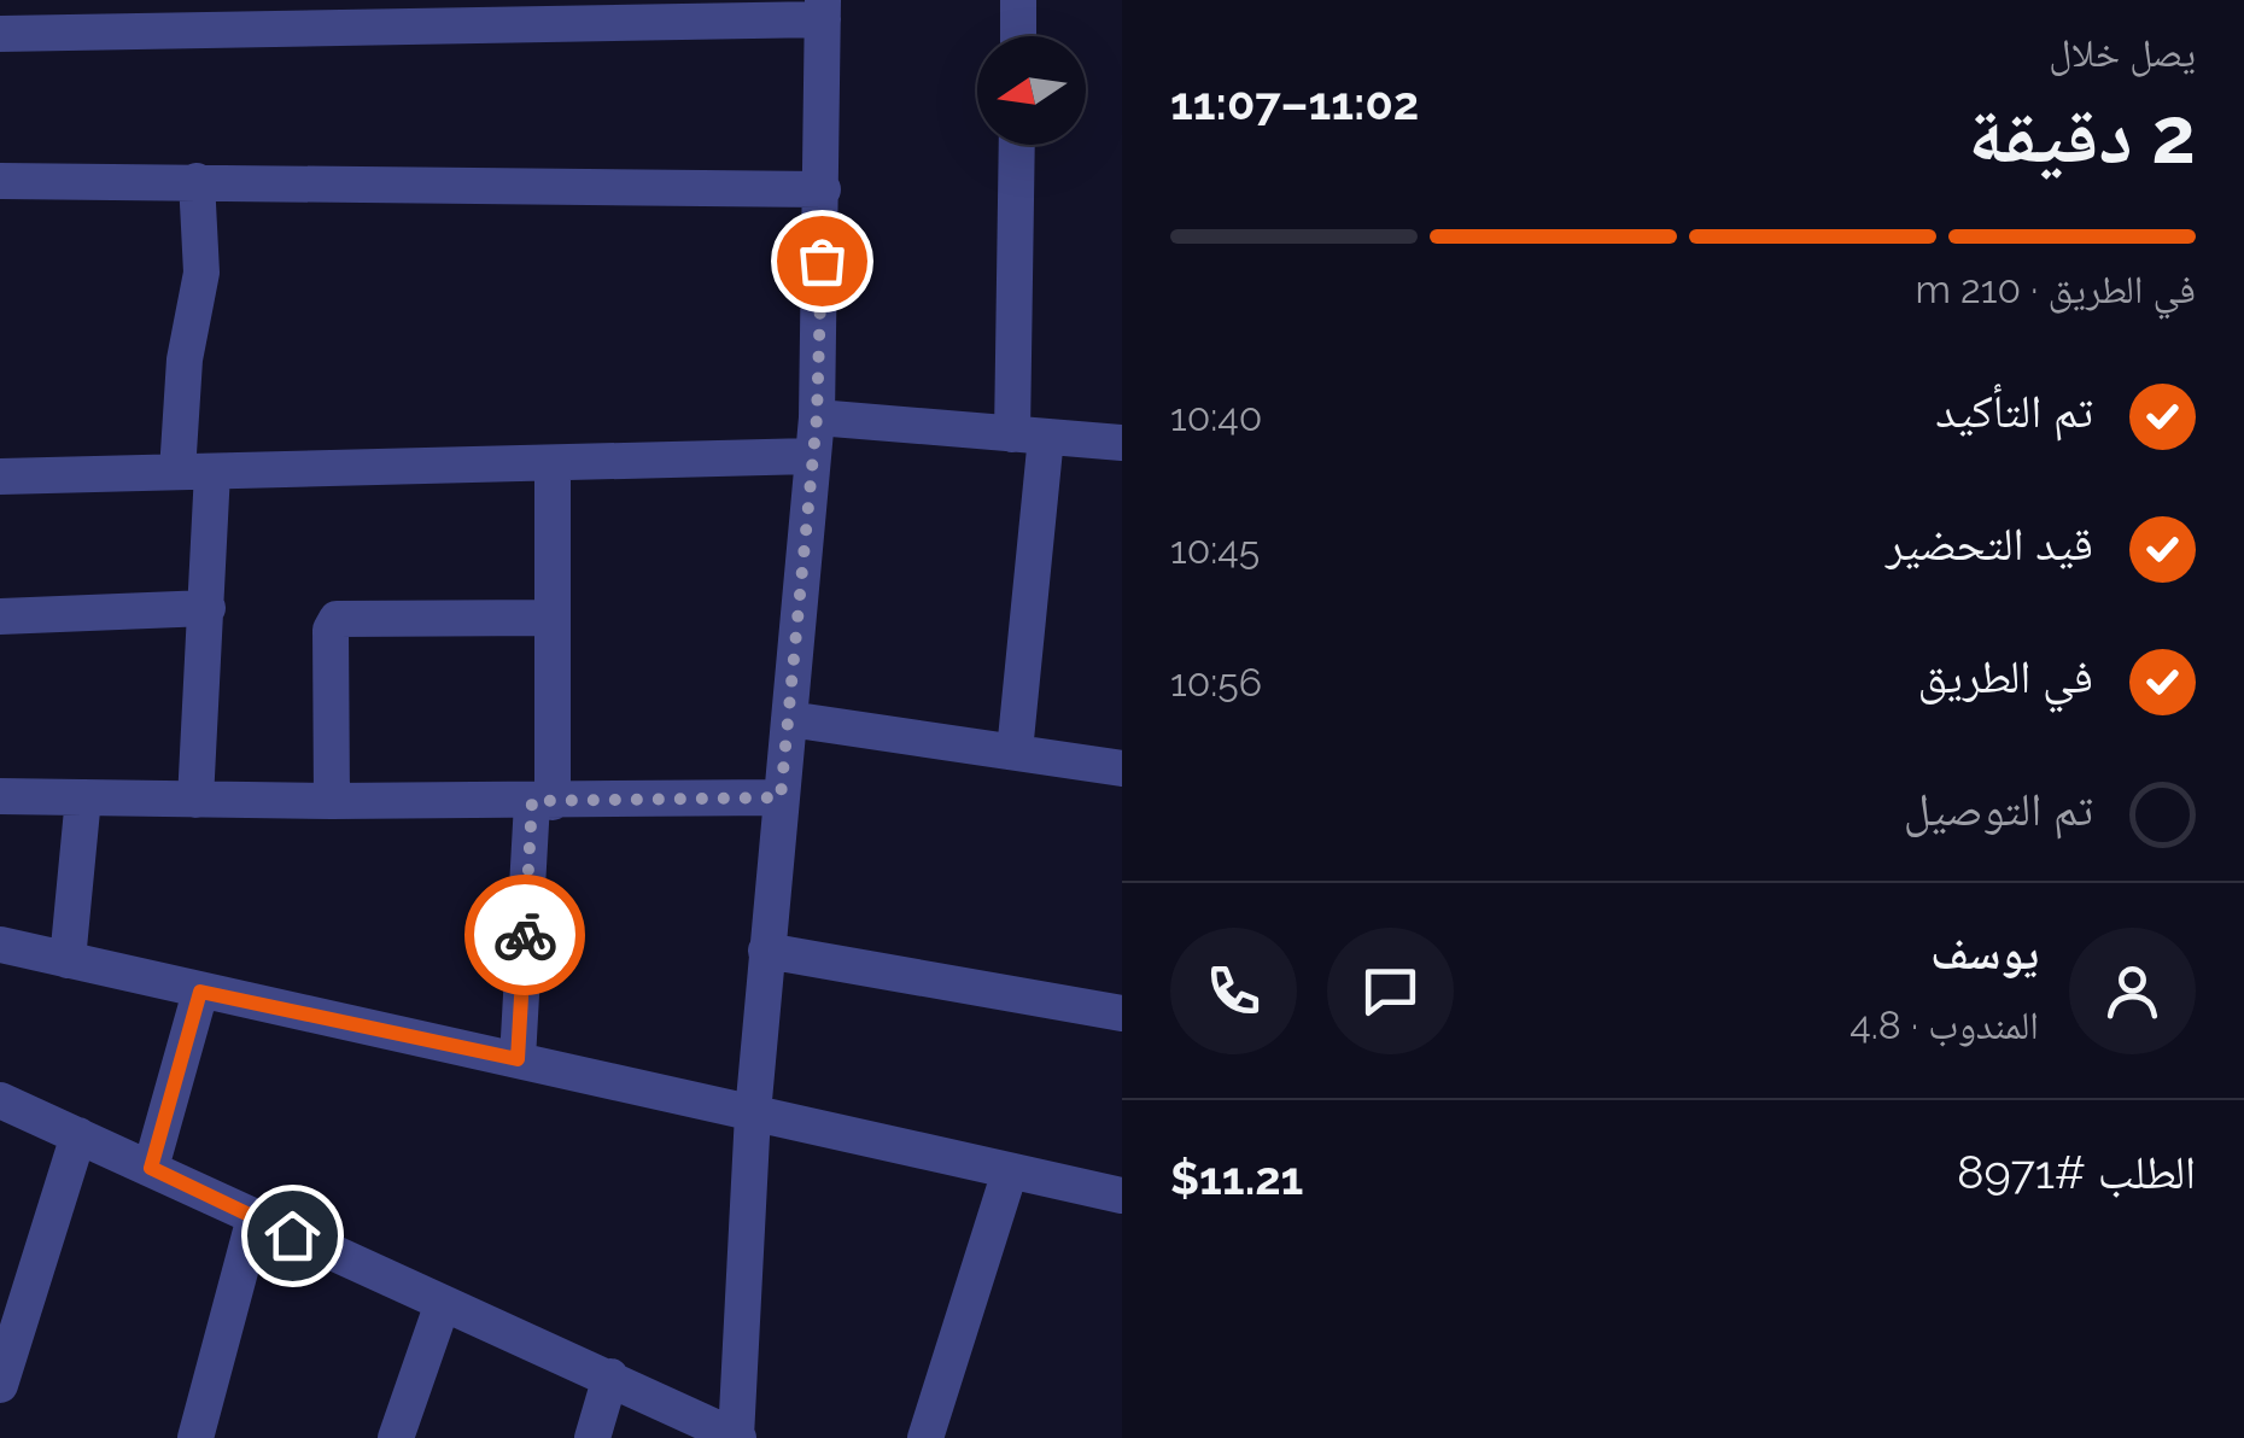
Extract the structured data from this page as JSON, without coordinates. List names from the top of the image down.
{
  "north": "left",
  "page": {
    "heading": ["2 دقيقة", "يصل خلال", "11:02–11:07"],
    "panel": [
      "يوسف",
      "المندوب · 4.8",
      "الطلب #8971",
      "$11.21"
    ],
    "bar": "في الطريق · 210 m",
    "list": [
      ["تم التأكيد", "10:40"],
      ["قيد التحضير", "10:45"],
      ["في الطريق", "10:56"],
      "تم التوصيل"
    ]
  }
}
